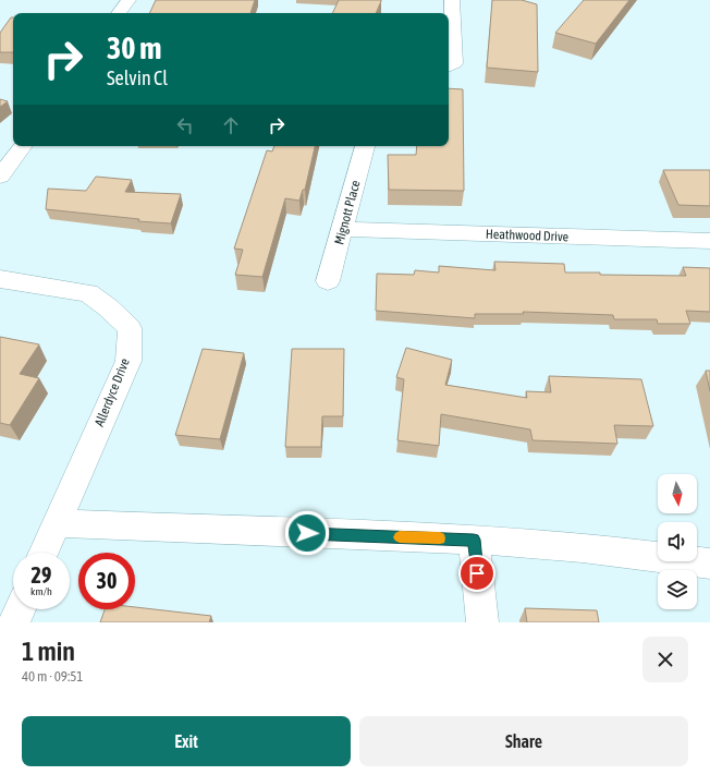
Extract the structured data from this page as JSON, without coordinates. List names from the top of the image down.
{
  "streets": {
    "street": ["Mignott Place", "Heathwood Drive", "Allerdyce Drive"]
  },
  "crossings": [
    ["Mignott Place", "Heathwood Drive"]
  ],
  "north": "bottom",
  "page": {
    "turn": ["30 m", "Selvin Cl"],
    "speed": "29 km/h",
    "limit": "30",
    "heading": ["1 min", "40 m · 09:51"],
    "buttons": ["Exit", "Share"]
  }
}
